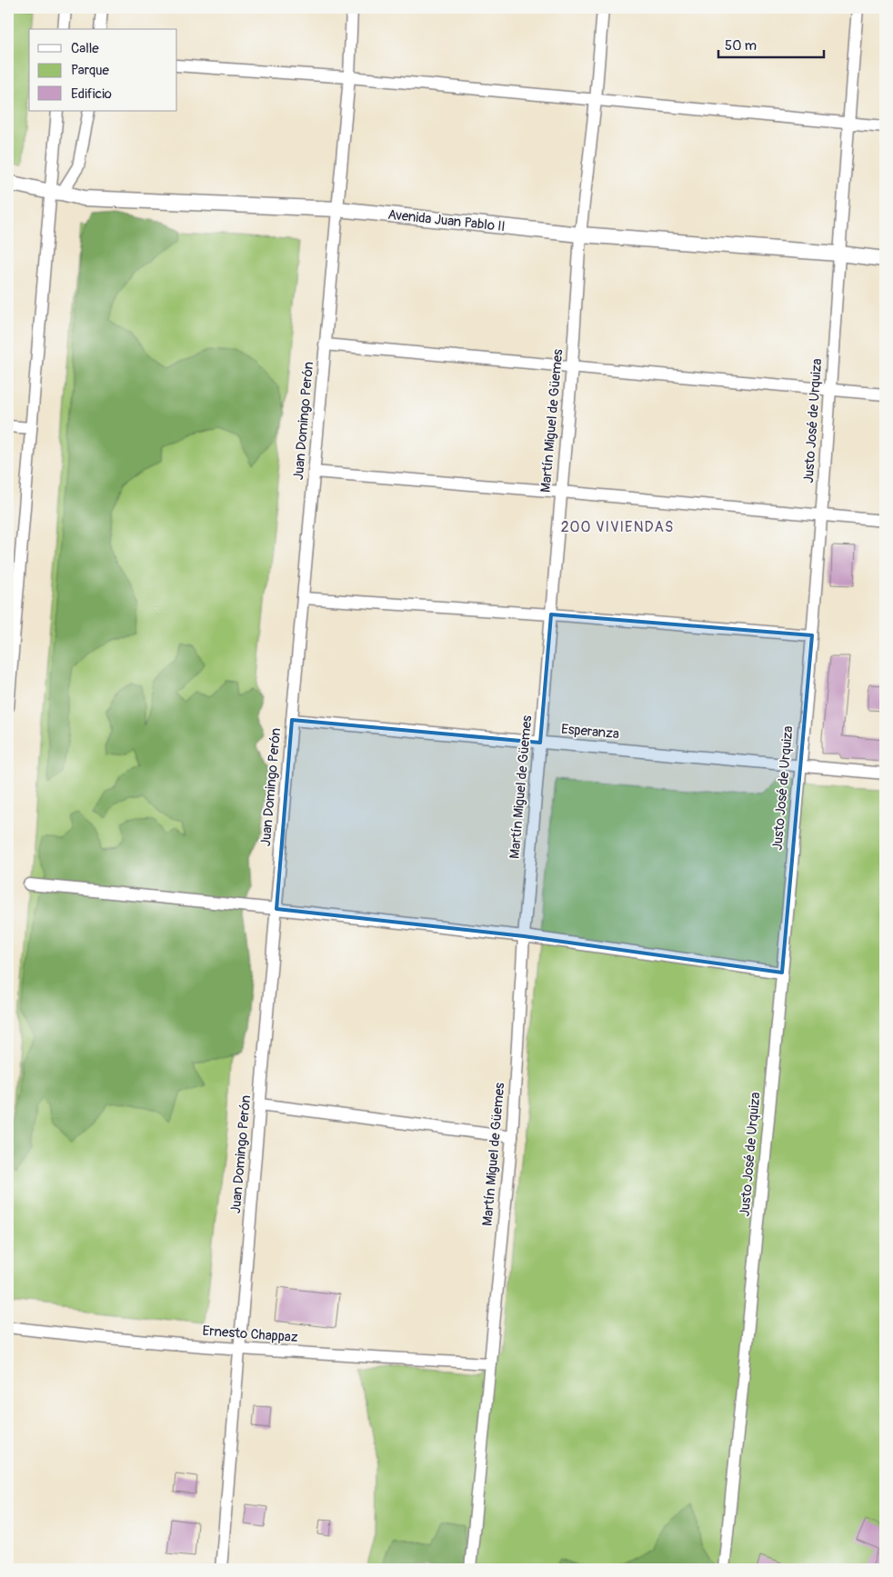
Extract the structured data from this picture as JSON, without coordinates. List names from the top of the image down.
{
  "streets": {
    "street": [
      "Avenida Juan Pablo II",
      "Juan Domingo Perón",
      "Martín Miguel de Güemes",
      "Justo José de Urquiza",
      "Esperanza",
      "Ernesto Chappaz"
    ]
  },
  "crossings": [
    ["Avenida Juan Pablo II", "Juan Domingo Perón"],
    ["Avenida Juan Pablo II", "Martín Miguel de Güemes"],
    ["Avenida Juan Pablo II", "Justo José de Urquiza"],
    ["Juan Domingo Perón", "Esperanza"],
    ["Juan Domingo Perón", "Ernesto Chappaz"],
    ["Martín Miguel de Güemes", "Esperanza"],
    ["Martín Miguel de Güemes", "Ernesto Chappaz"],
    ["Justo José de Urquiza", "Esperanza"]
  ],
  "districts": ["200 VIVIENDAS"],
  "legend": ["Calle", "Parque", "Edificio"],
  "scale_bar": "50 m"
}
